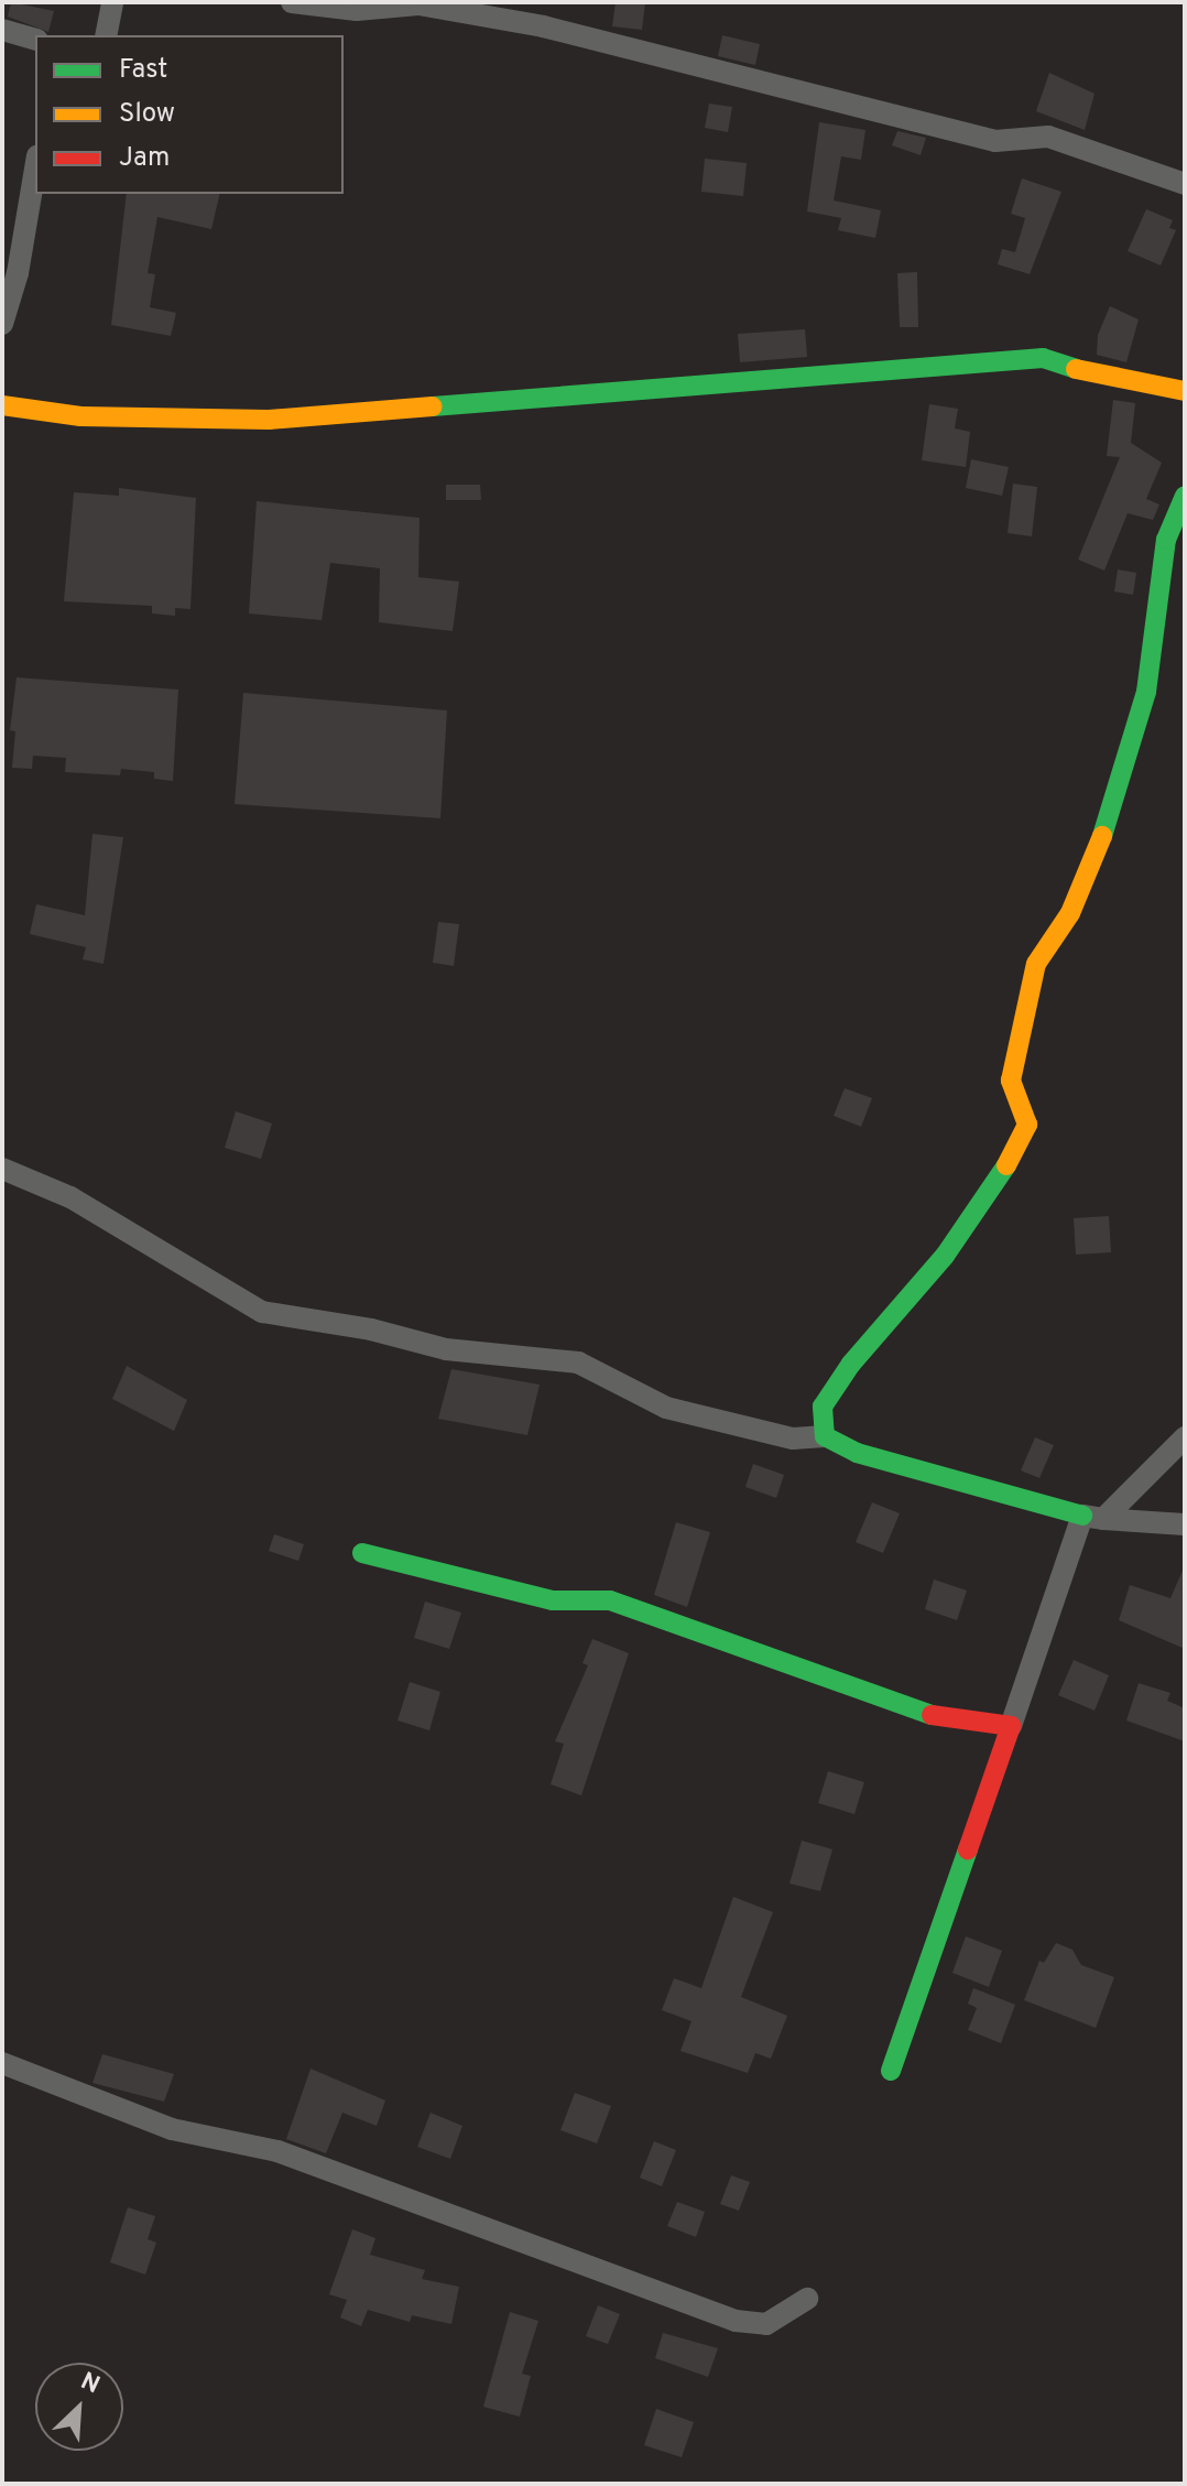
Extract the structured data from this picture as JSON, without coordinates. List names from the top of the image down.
{
  "legend": ["Fast", "Slow", "Jam"],
  "north": "top right"
}
